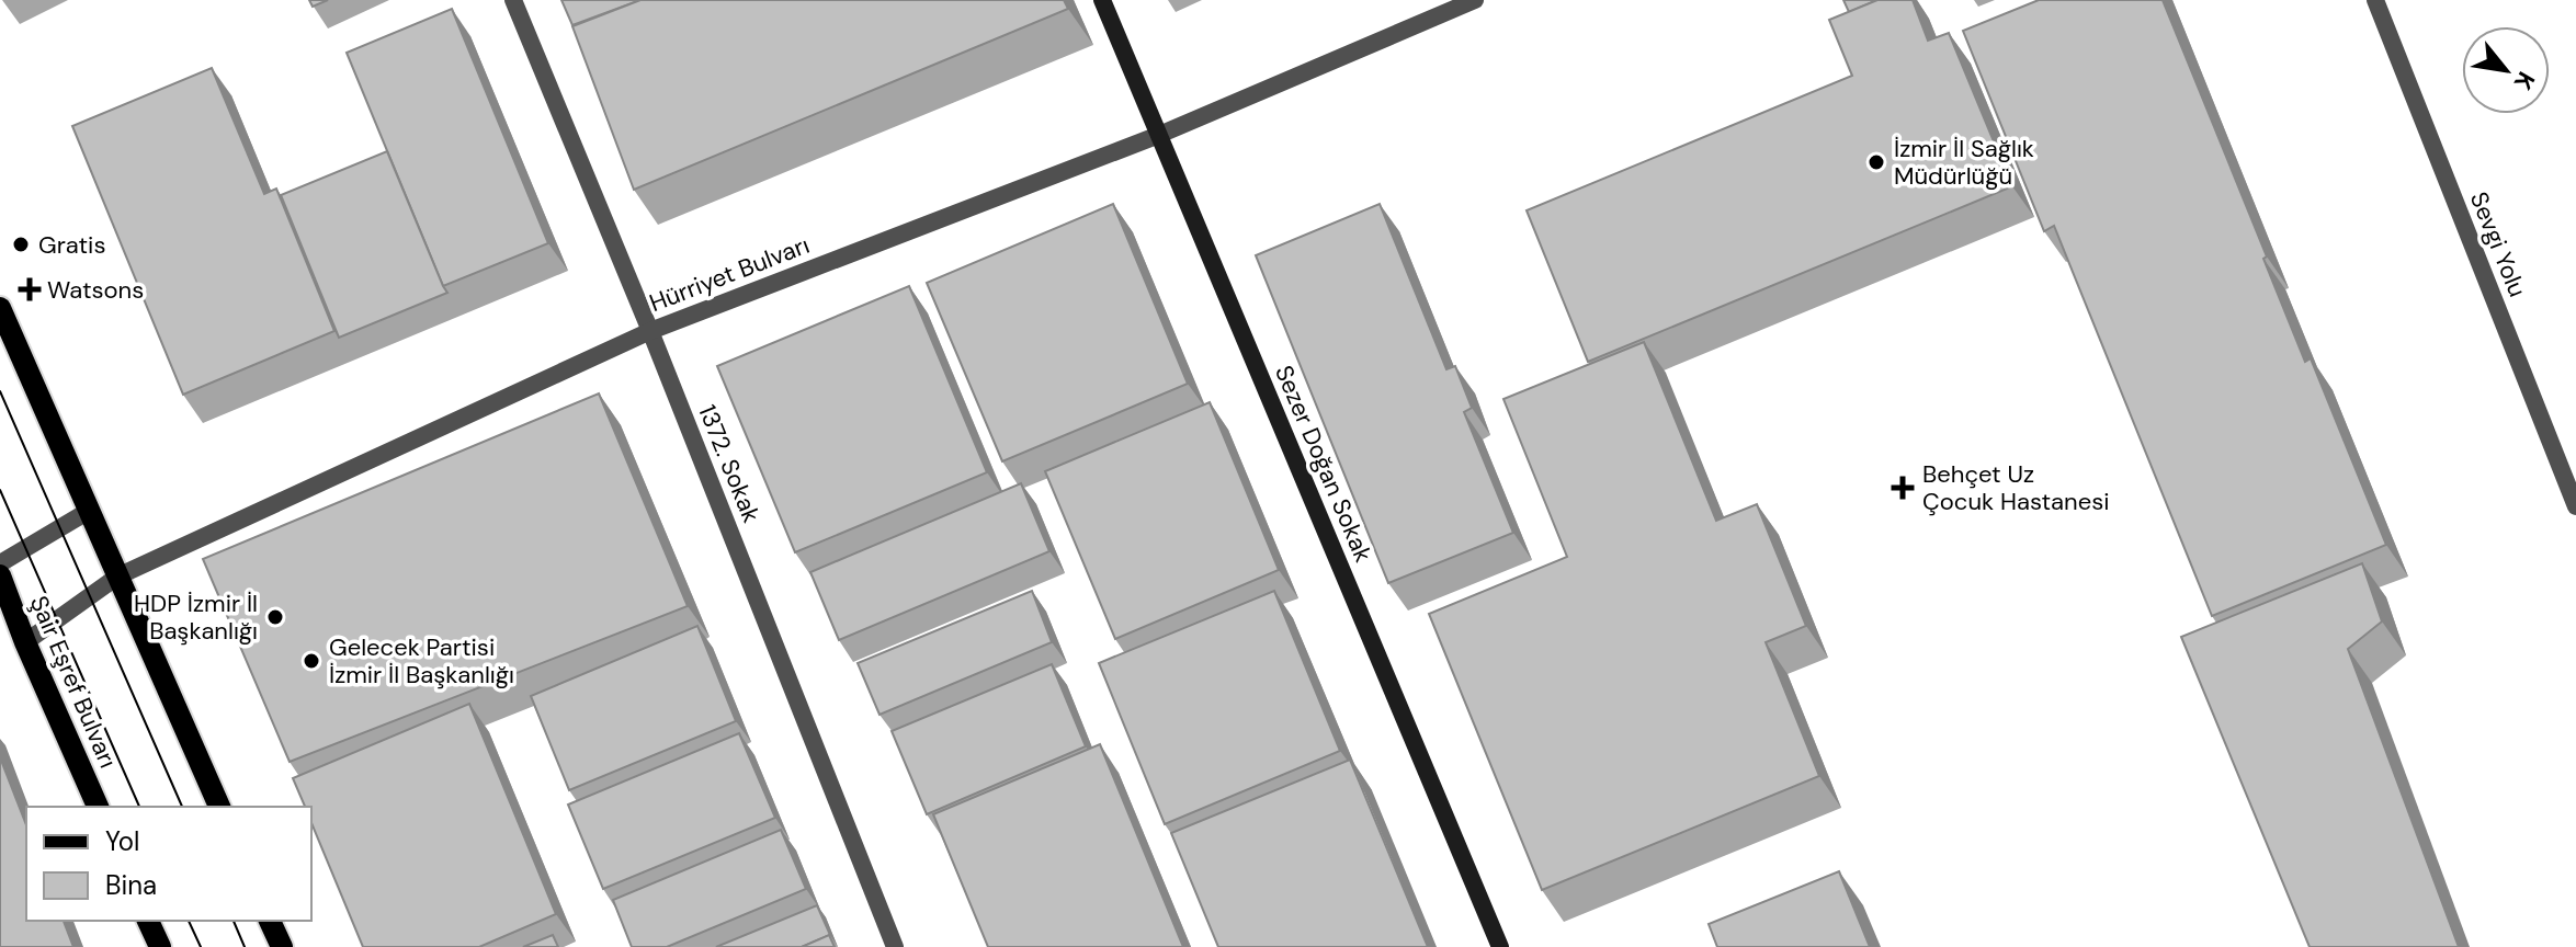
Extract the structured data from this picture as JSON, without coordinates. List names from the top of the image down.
{
  "streets": {
    "main road": ["Şair Eşref Bulvarı"],
    "street": [
      "Sevgi Yolu",
      "Hürriyet Bulvarı",
      "1372. Sokak",
      "Sezer Doğan Sokak"
    ]
  },
  "crossings": [
    ["Hürriyet Bulvarı", "1372. Sokak"],
    ["Hürriyet Bulvarı", "Sezer Doğan Sokak"],
    ["Hürriyet Bulvarı", "Şair Eşref Bulvarı"]
  ],
  "places": {
    "other": [
      "İzmir İl Sağlık Müdürlüğü",
      "Gratis",
      "HDP İzmir İl Başkanlığı",
      "Gelecek Partisi İzmir İl Başkanlığı"
    ],
    "health": ["Watsons", "Behçet Uz Çocuk Hastanesi"]
  },
  "legend": ["Yol", "Bina"],
  "north": "bottom right"
}
